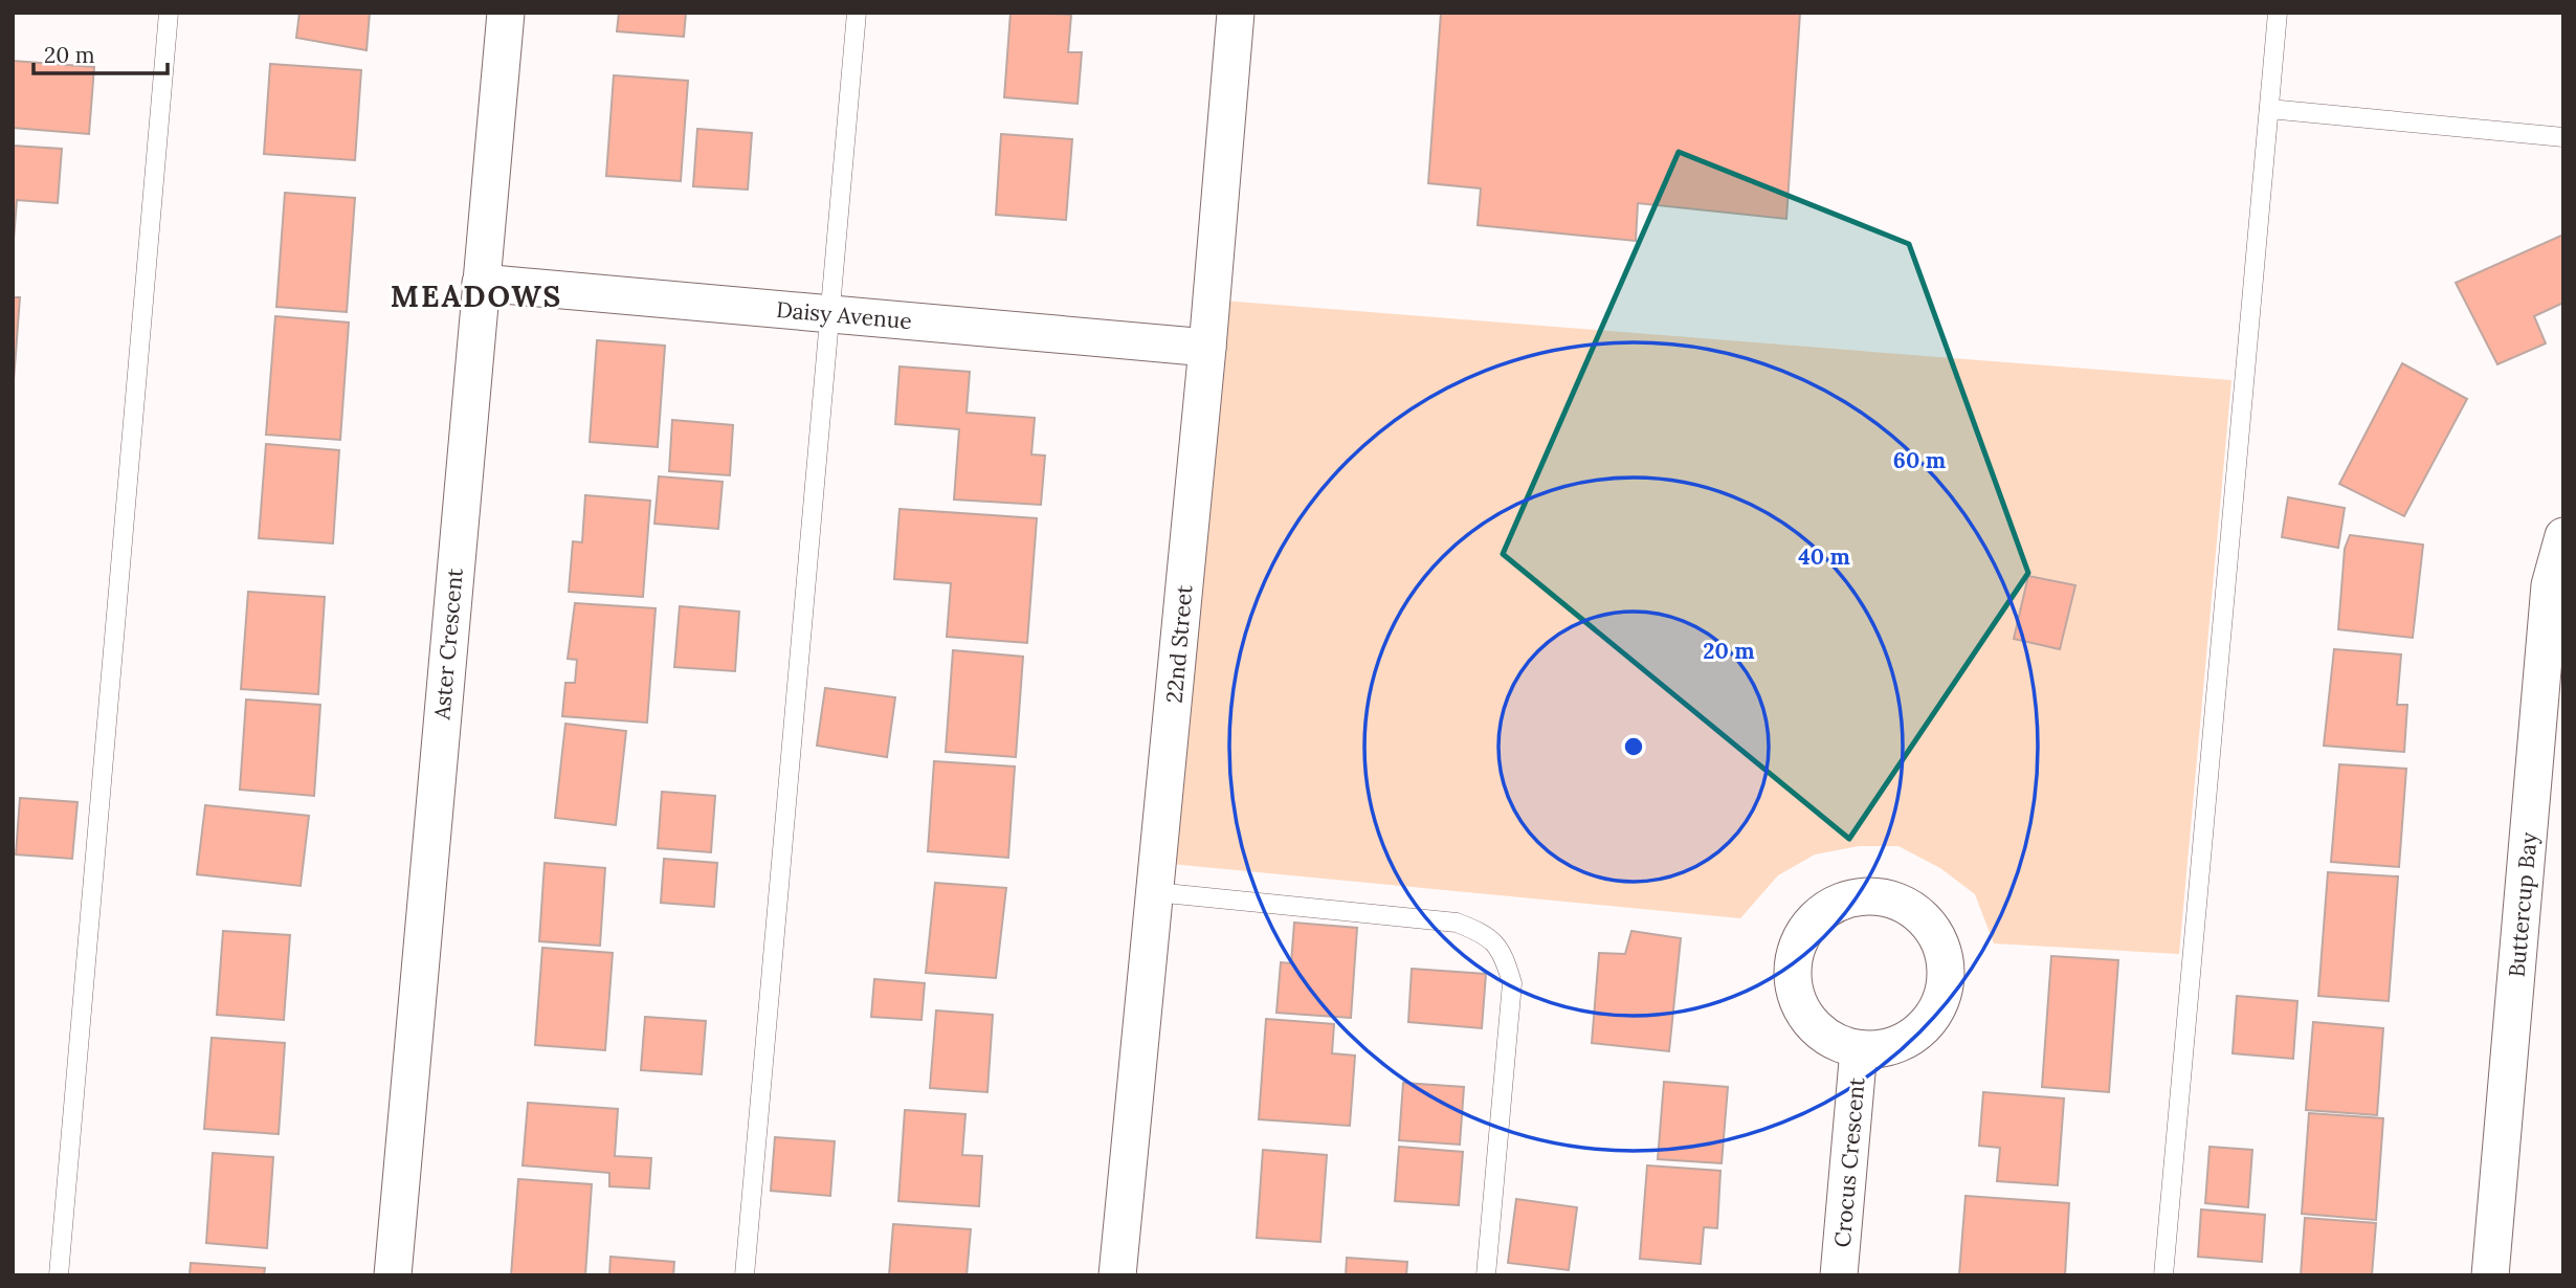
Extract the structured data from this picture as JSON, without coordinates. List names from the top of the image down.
{
  "streets": {
    "street": [
      "Daisy Avenue",
      "Aster Crescent",
      "22nd Street",
      "Buttercup Bay",
      "Crocus Crescent"
    ]
  },
  "crossings": [
    ["Daisy Avenue", "Aster Crescent"],
    ["Daisy Avenue", "22nd Street"]
  ],
  "districts": ["MEADOWS"],
  "scale_bar": "20 m",
  "rings": ["60 m", "40 m", "20 m"]
}
